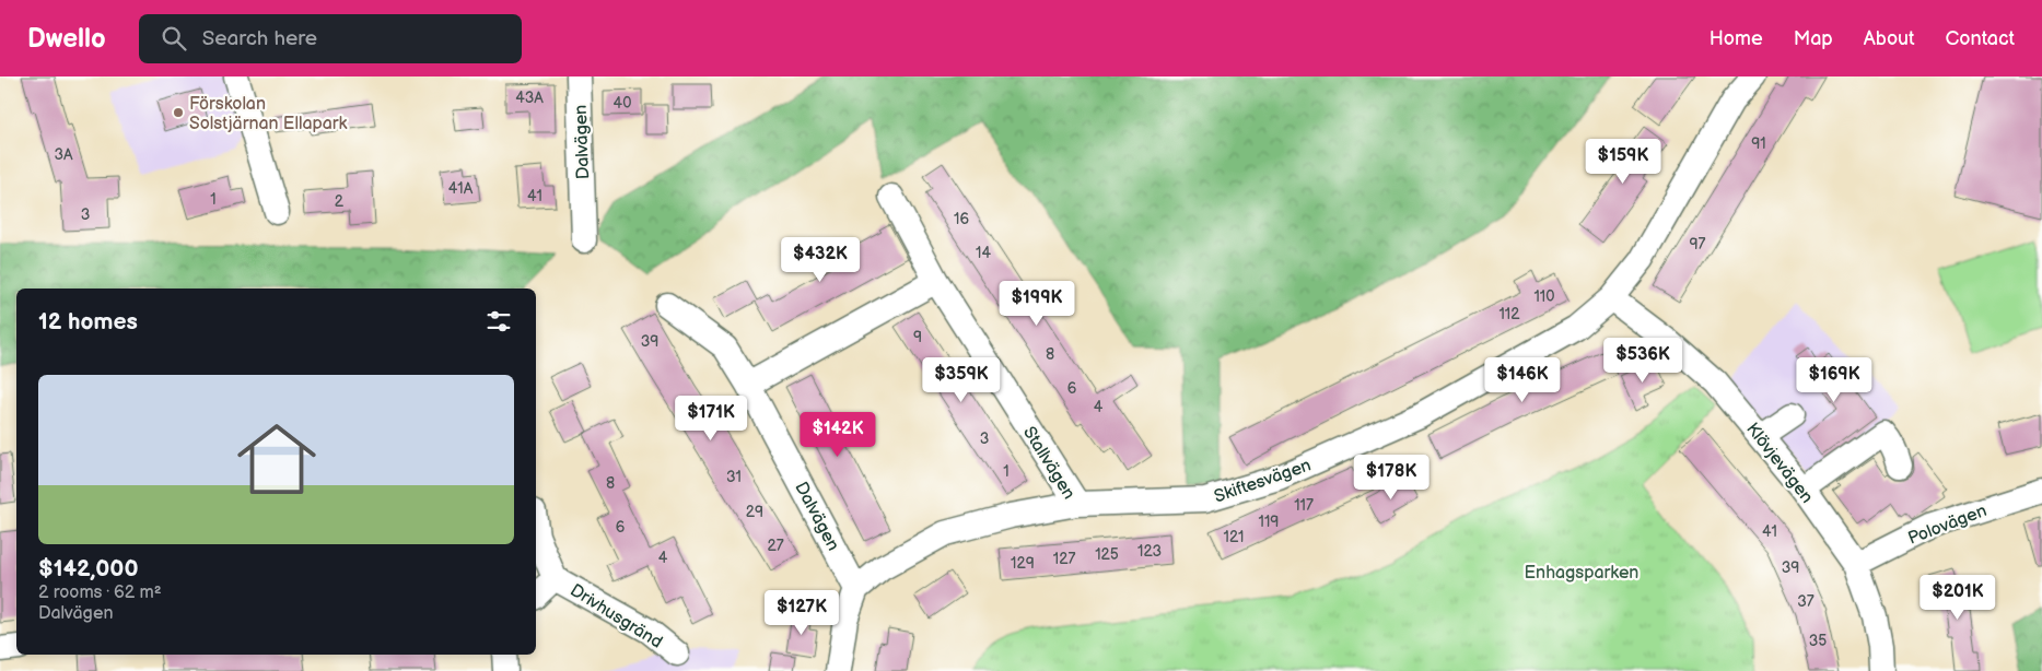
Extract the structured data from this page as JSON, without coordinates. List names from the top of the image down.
{
  "streets": {
    "street": [
      "Dalvägen",
      "Stallvägen",
      "Klövjevägen",
      "Skiftesvägen",
      "Polovägen",
      "Drivhusgränd"
    ]
  },
  "crossings": [
    ["Dalvägen", "Skiftesvägen"],
    ["Stallvägen", "Skiftesvägen"],
    ["Klövjevägen", "Skiftesvägen"],
    ["Klövjevägen", "Polovägen"]
  ],
  "parks": ["Enhagsparken"],
  "places": ["Förskolan Solstjärnan Ellapark"],
  "house_numbers": [
    "43A",
    "40",
    "91",
    "3A",
    "41A",
    "41",
    "1",
    "2",
    "3",
    "16",
    "97",
    "14",
    "110",
    "112",
    "9",
    "39",
    "8",
    "6",
    "4",
    "3",
    "1",
    "31",
    "8",
    "117",
    "29",
    "119",
    "6",
    "41",
    "121",
    "27",
    "123",
    "125",
    "4",
    "127",
    "129",
    "39",
    "37",
    "35"
  ],
  "page": {
    "header": "Dwello",
    "search": "Search here",
    "nav": [
      "Home",
      "Map",
      "About",
      "Contact"
    ],
    "price": [
      "$159K",
      "$432K",
      "$199K",
      "$536K",
      "$359K",
      "$146K",
      "$169K",
      "$171K",
      "$142K",
      "$178K",
      "$201K",
      "$127K"
    ],
    "heading": "12 homes",
    "list": [
      {
        "name": "$142,000",
        "note": "2 rooms · 62 m² · Dalvägen"
      }
    ]
  }
}
